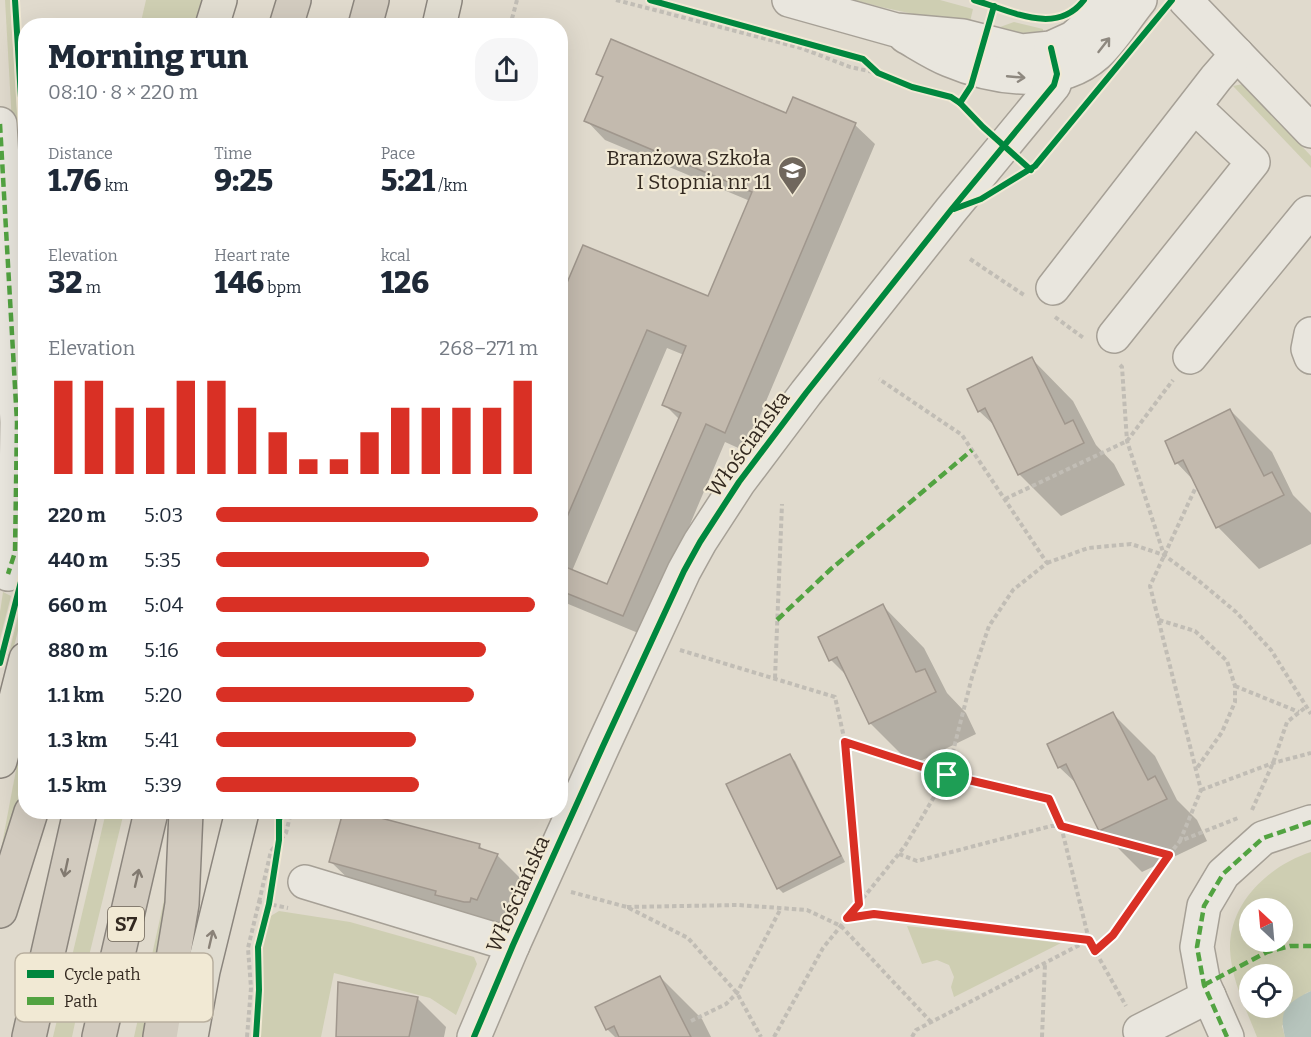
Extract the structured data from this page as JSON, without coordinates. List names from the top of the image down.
{
  "streets": {
    "highway": ["S7"],
    "street": ["Włościańska"]
  },
  "places": {
    "school or university": ["Branżowa Szkoła I Stopnia nr 11"]
  },
  "legend": ["Cycle path", "Path"],
  "north": "top left",
  "page": {
    "heading": ["Morning run", "08:10 · 8 × 220 m"],
    "stats": [
      ["Distance", "1.76 km"],
      ["Time", "9:25"],
      ["Pace", "5:21 /km"],
      ["Elevation", "32 m"],
      ["Heart rate", "146 bpm"],
      ["kcal", "126"]
    ],
    "chart": ["Elevation", "268–271 m"],
    "list": [
      {
        "name": "220 m",
        "note": "5:03"
      },
      {
        "name": "440 m",
        "note": "5:35"
      },
      {
        "name": "660 m",
        "note": "5:04"
      },
      {
        "name": "880 m",
        "note": "5:16"
      },
      {
        "name": "1.1 km",
        "note": "5:20"
      },
      {
        "name": "1.3 km",
        "note": "5:41"
      },
      {
        "name": "1.5 km",
        "note": "5:39"
      }
    ]
  }
}
